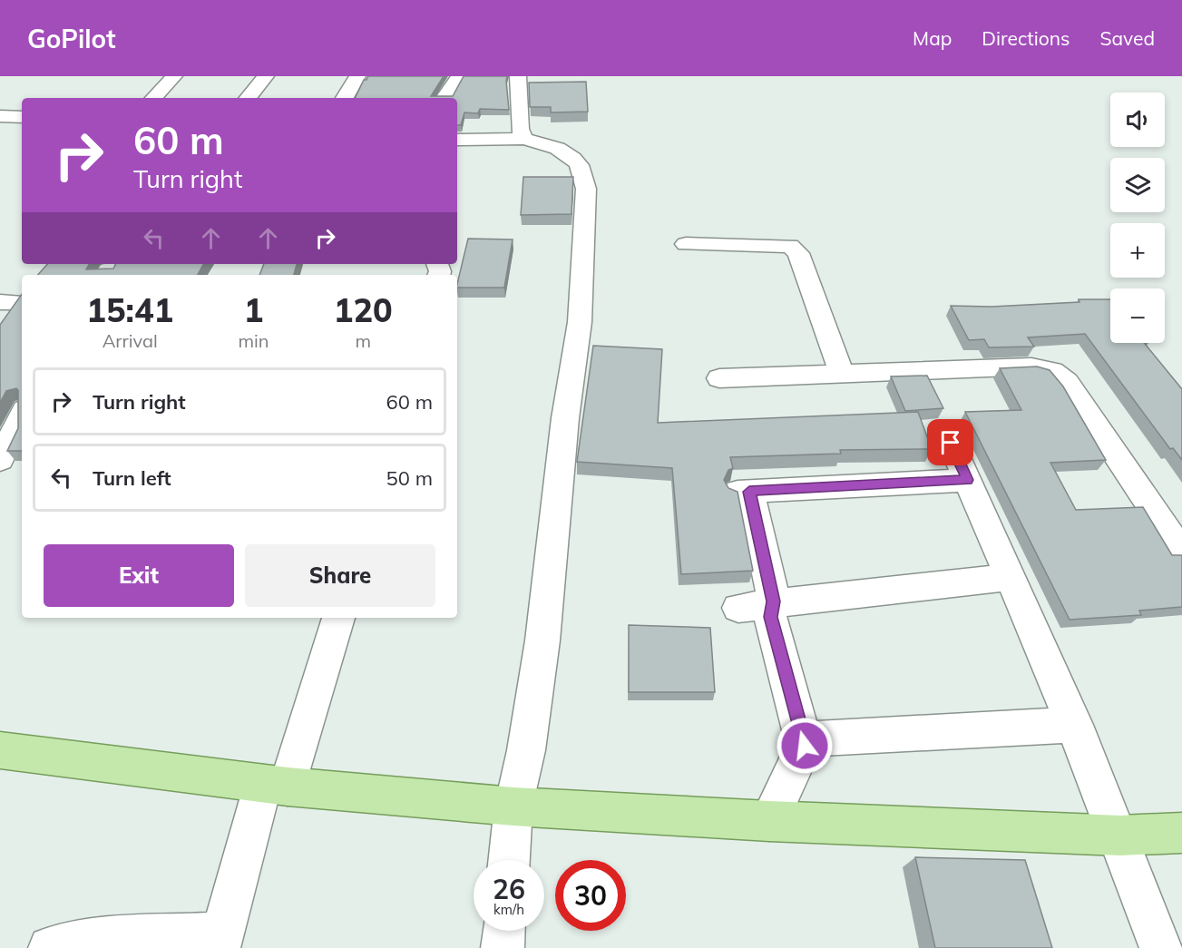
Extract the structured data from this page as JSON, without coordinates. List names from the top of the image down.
{
  "page": {
    "header": "GoPilot",
    "nav": ["Map", "Directions", "Saved"],
    "map_buttons": ["+", "−"],
    "turn": ["60 m", "Turn right"],
    "eta": [
      "15:41",
      "Arrival",
      "1",
      "min",
      "120",
      "m"
    ],
    "list": [
      {
        "name": "Turn right",
        "value": "60 m"
      },
      {
        "name": "Turn left",
        "value": "50 m"
      }
    ],
    "buttons": ["Exit", "Share"],
    "speed": "26 km/h",
    "limit": "30"
  }
}
